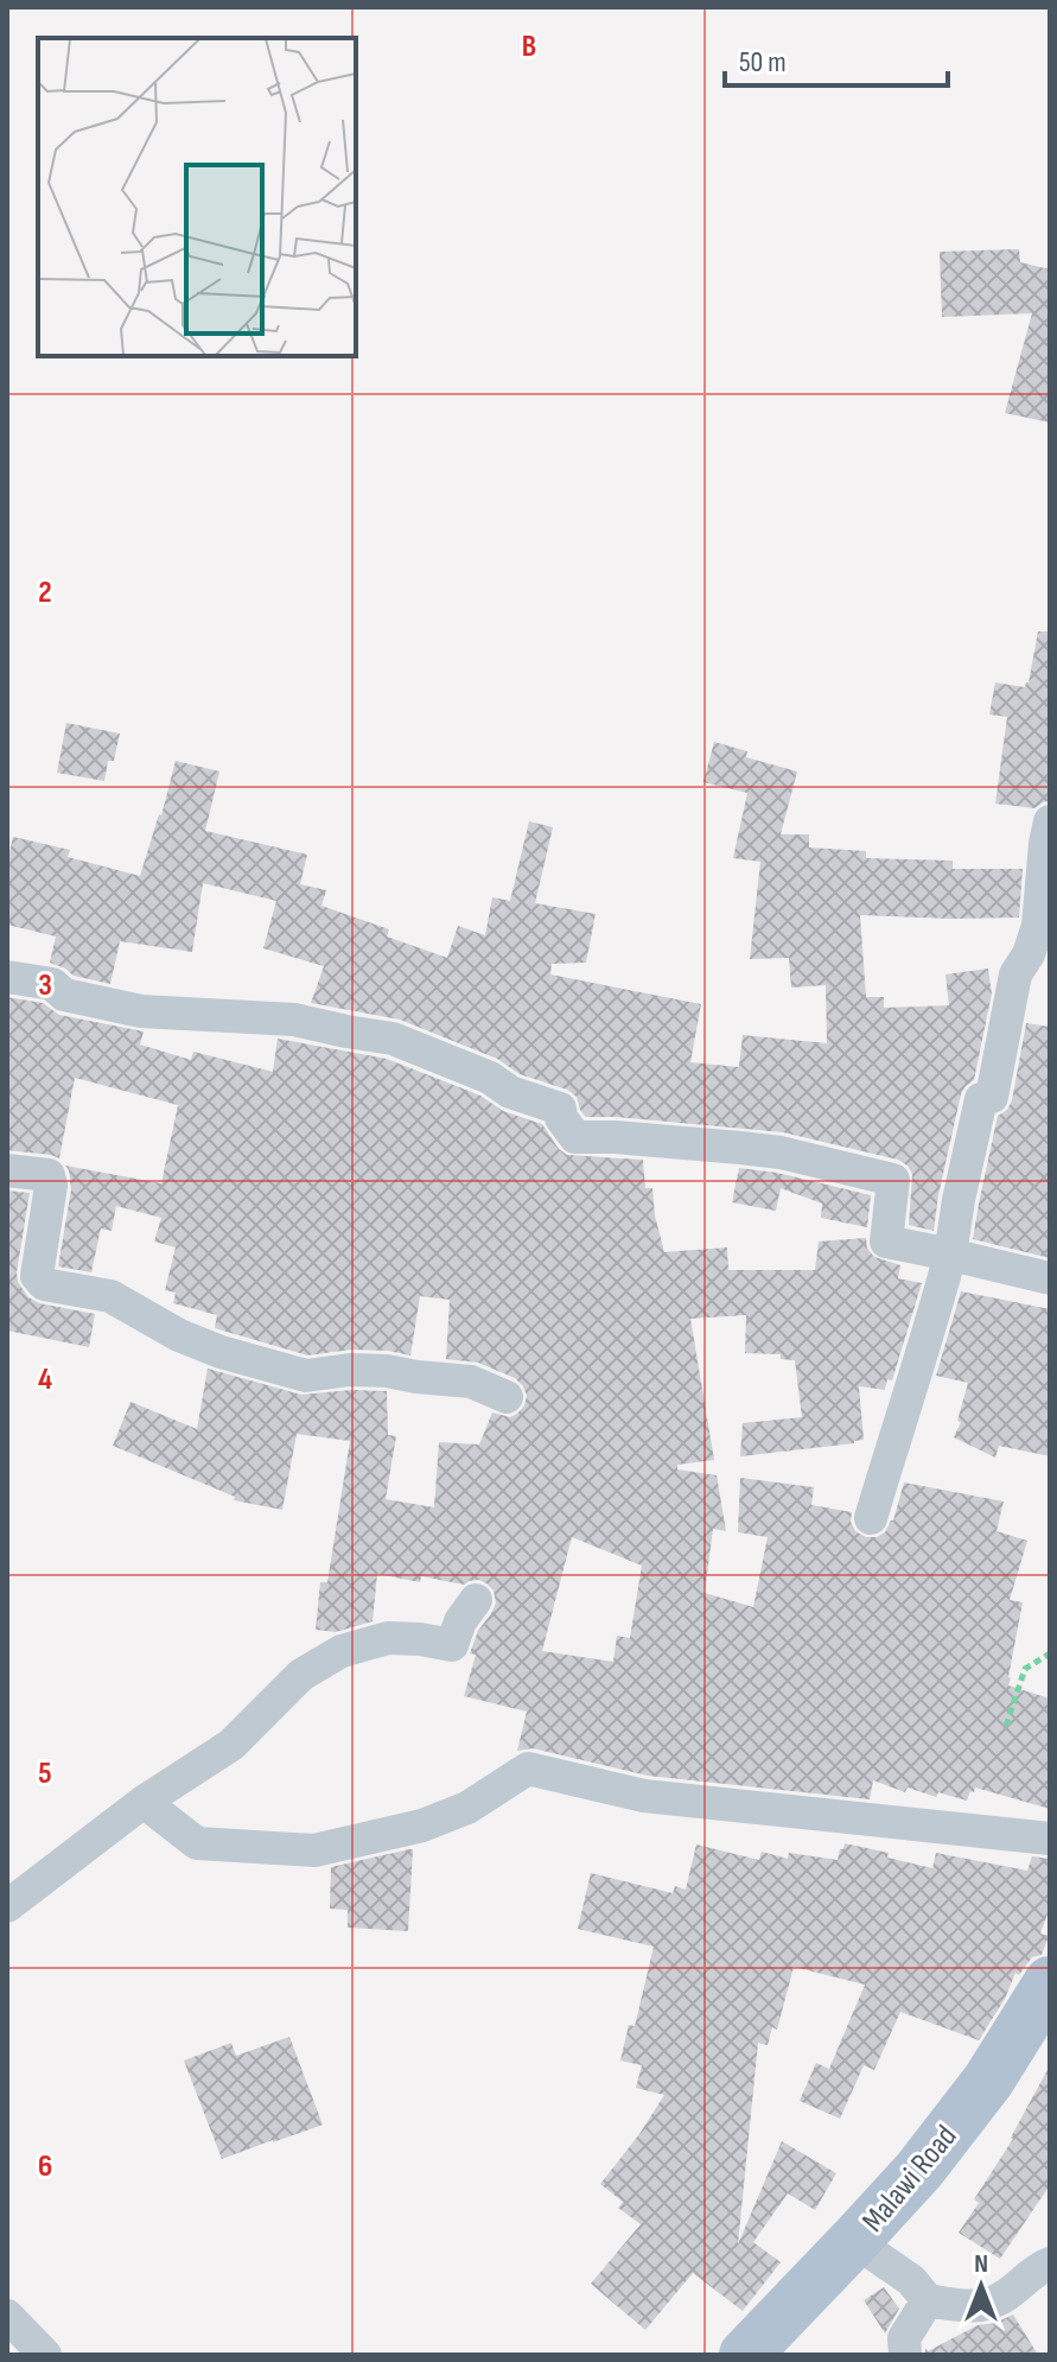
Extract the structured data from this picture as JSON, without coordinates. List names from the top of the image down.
{
  "streets": {
    "main road": ["Malawi Road"]
  },
  "scale_bar": "50 m",
  "north": "top",
  "grid": {
    "columns": ["B"],
    "rows": [
      "2",
      "3",
      "4",
      "5",
      "6"
    ]
  }
}
